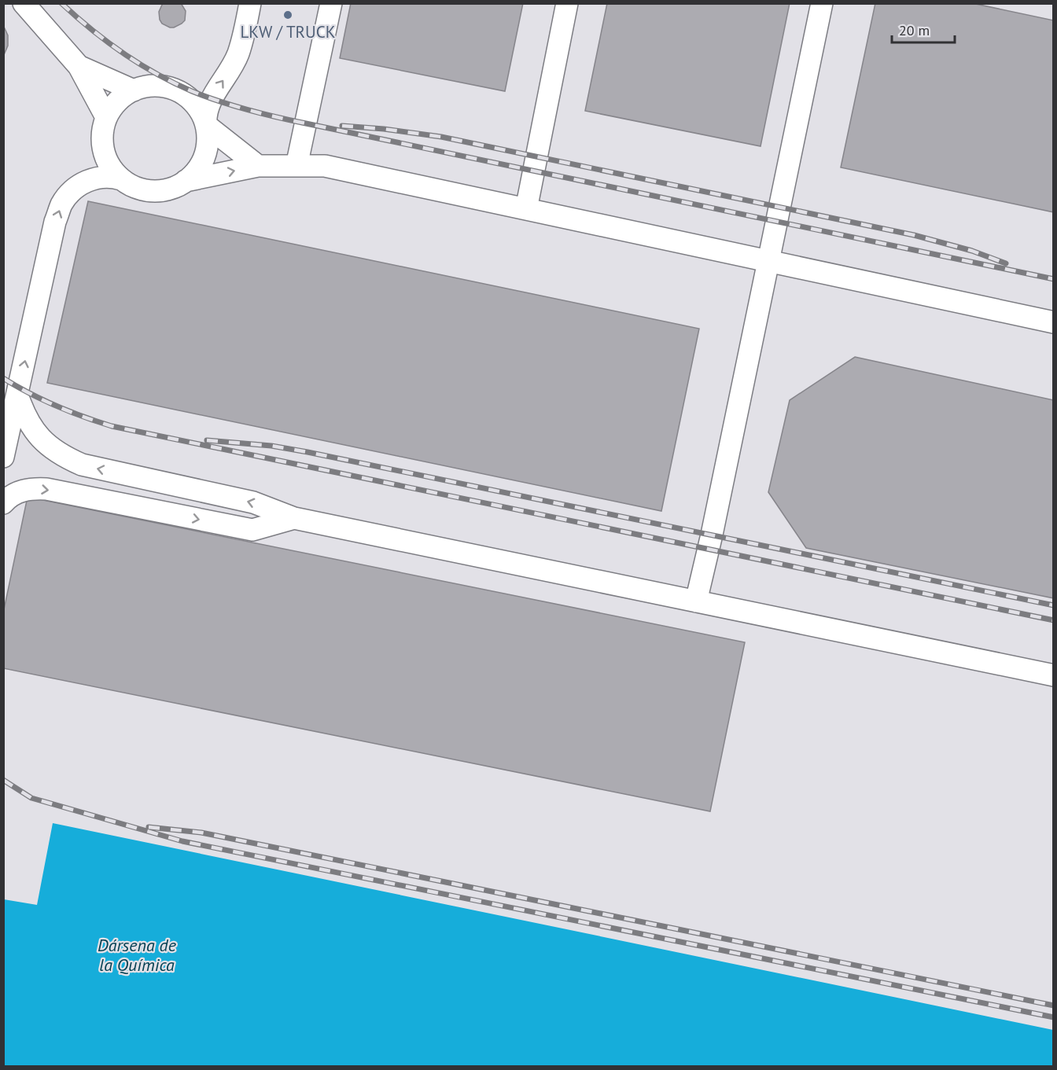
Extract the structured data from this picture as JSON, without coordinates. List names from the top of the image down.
{
  "water": ["Dársena de la Química"],
  "places": ["LKW / TRUCK"],
  "scale_bar": "20 m"
}
